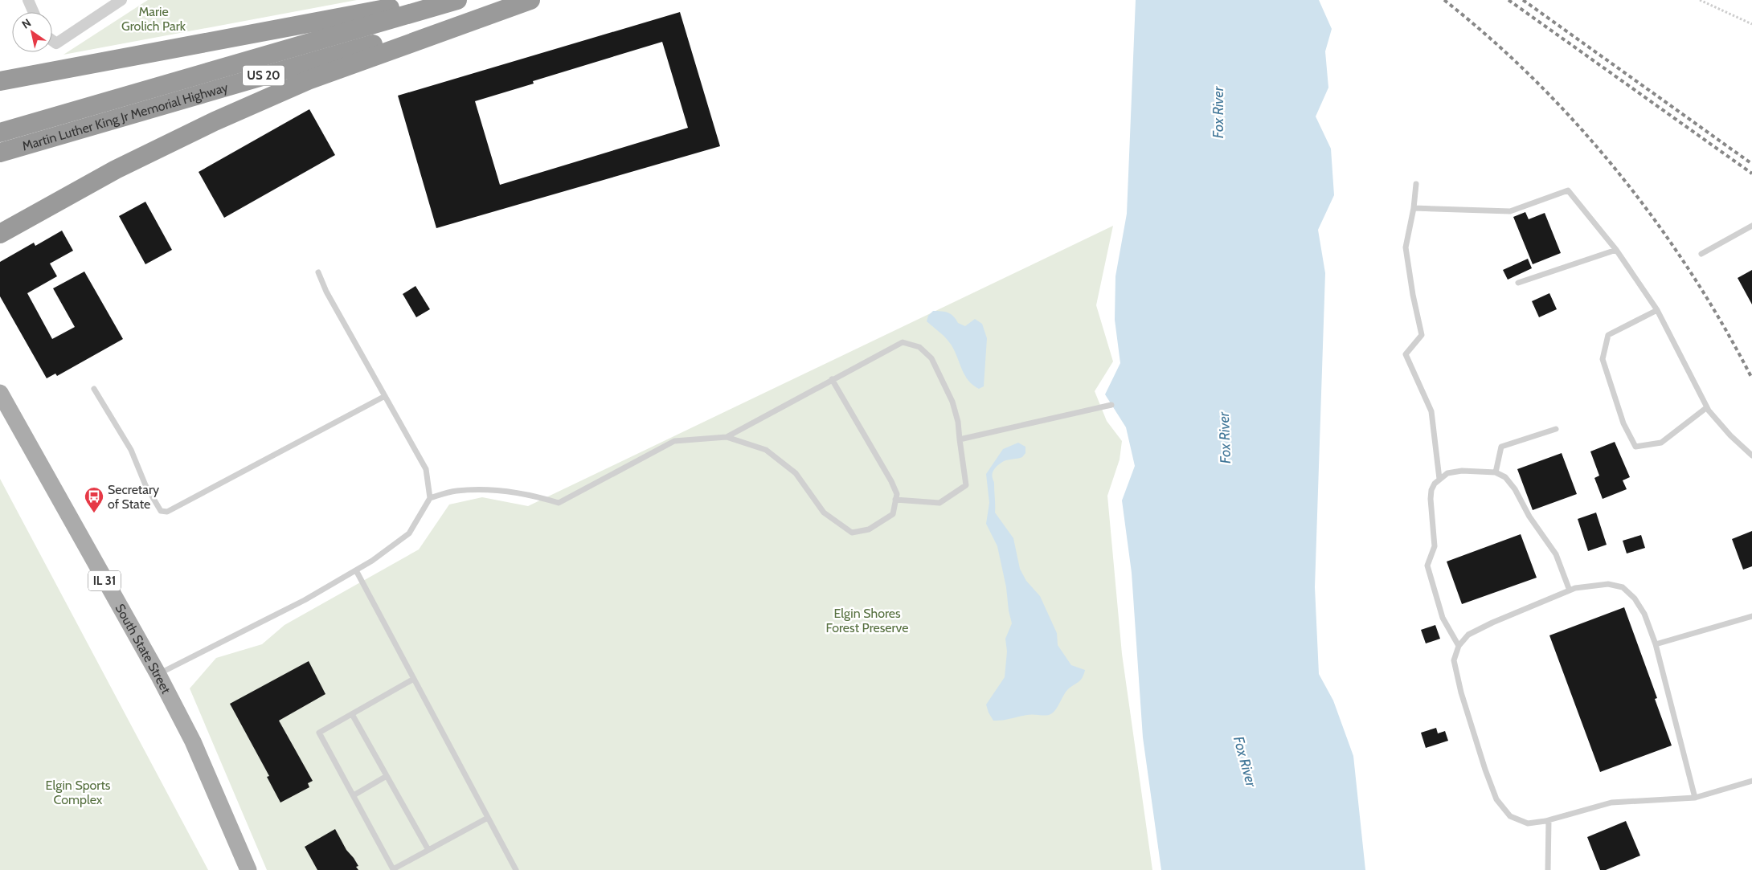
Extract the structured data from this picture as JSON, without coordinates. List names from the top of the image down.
{
  "streets": {
    "highway": ["US 20", "Martin Luther King Jr Memorial Highway"],
    "main road": ["IL 31", "South State Street"]
  },
  "water": ["Fox River"],
  "parks": ["Marie Grolich Park", "Elgin Shores Forest Preserve", "Elgin Sports Complex"],
  "places": {
    "bus stop": ["Secretary of State"]
  },
  "north": "top left"
}
